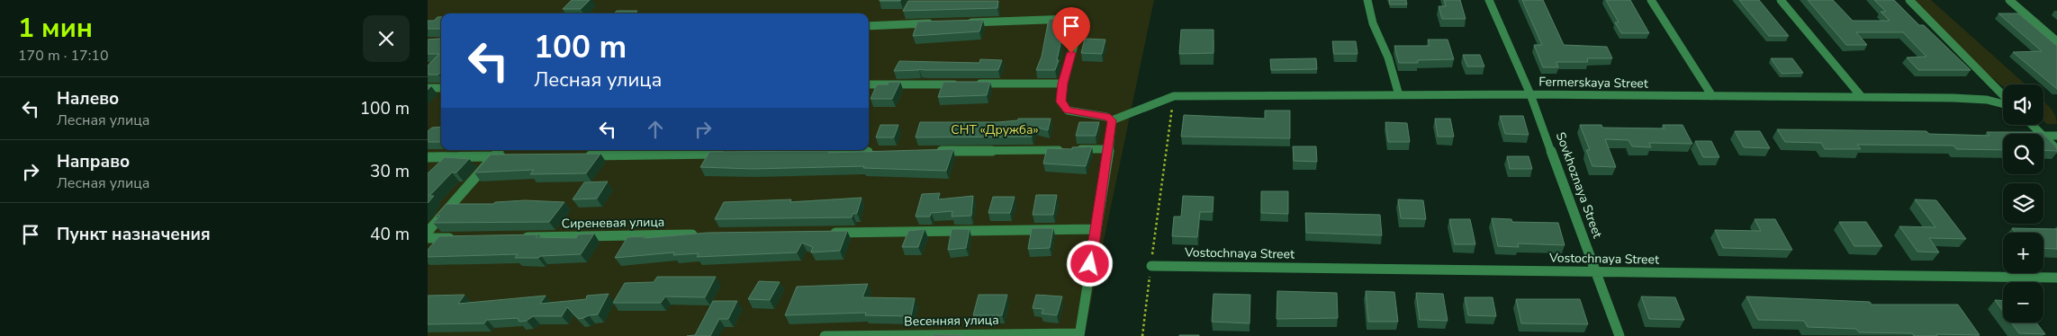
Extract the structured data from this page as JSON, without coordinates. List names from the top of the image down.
{
  "streets": {
    "street": [
      "Fermerskaya Street",
      "Sovkhoznaya Street",
      "Сиреневая улица",
      "Vostochnaya Street",
      "Весенняя улица"
    ]
  },
  "crossings": [
    ["Fermerskaya Street", "Sovkhoznaya Street"],
    ["Sovkhoznaya Street", "Vostochnaya Street"]
  ],
  "parks": ["СНТ «Дружба»"],
  "page": {
    "heading": ["1 мин", "170 m · 17:10"],
    "turn": ["100 m", "Лесная улица"],
    "list": [
      {
        "name": "Налево",
        "note": "Лесная улица",
        "value": "100 m"
      },
      {
        "name": "Направо",
        "note": "Лесная улица",
        "value": "30 m"
      },
      {
        "name": "Пункт назначения",
        "value": "40 m"
      }
    ],
    "map_buttons": ["+", "−"]
  }
}
